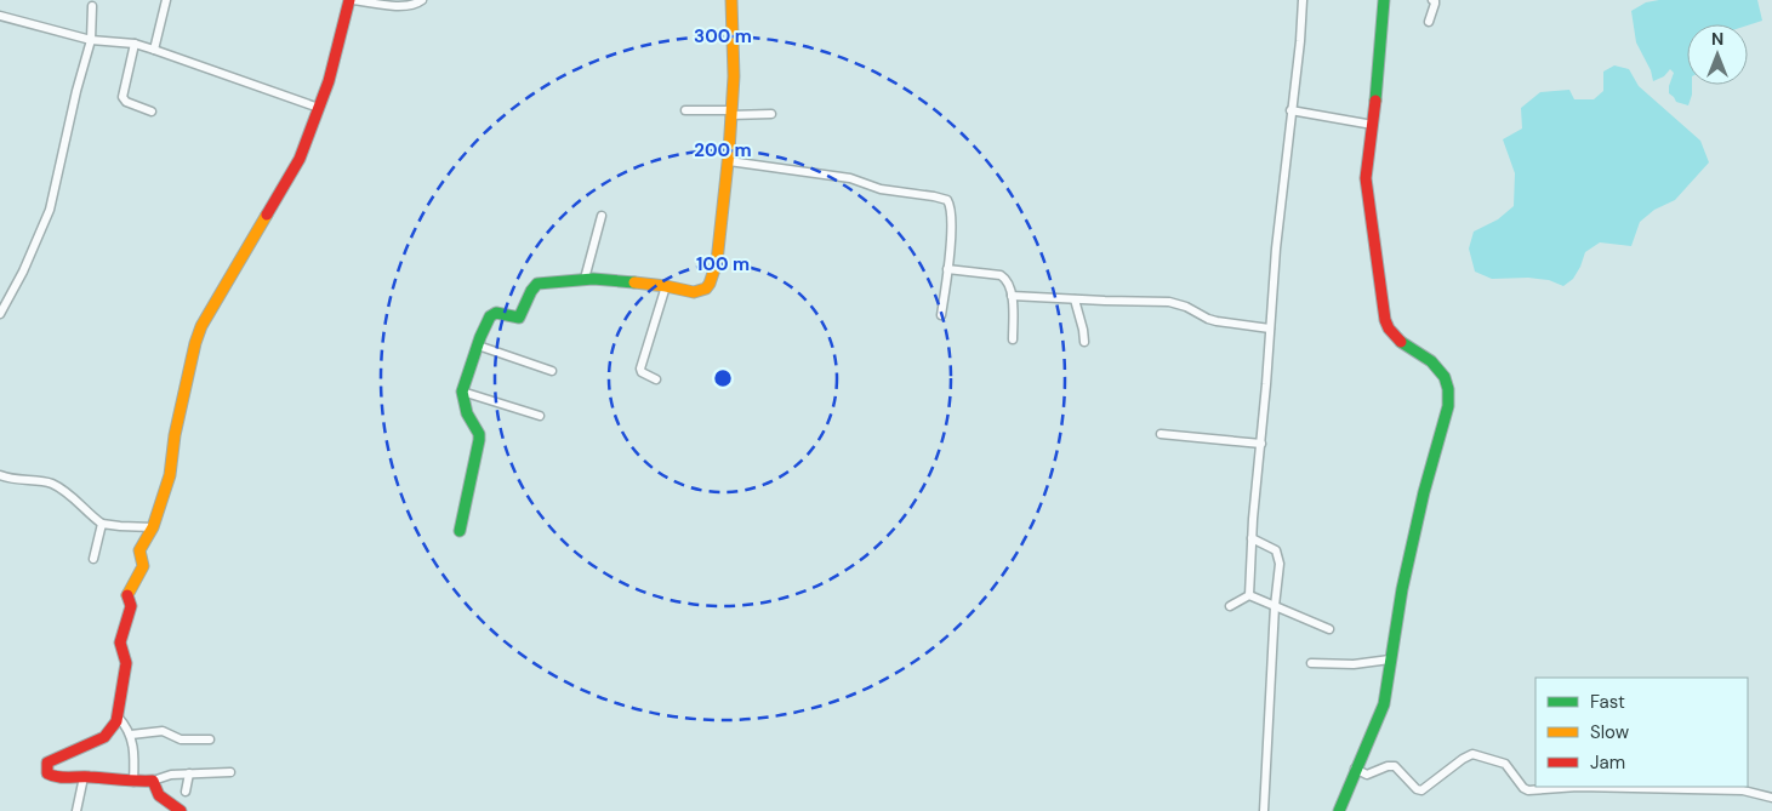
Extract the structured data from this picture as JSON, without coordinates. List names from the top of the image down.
{
  "legend": ["Fast", "Slow", "Jam"],
  "north": "top",
  "rings": ["300 m", "200 m", "100 m"]
}
